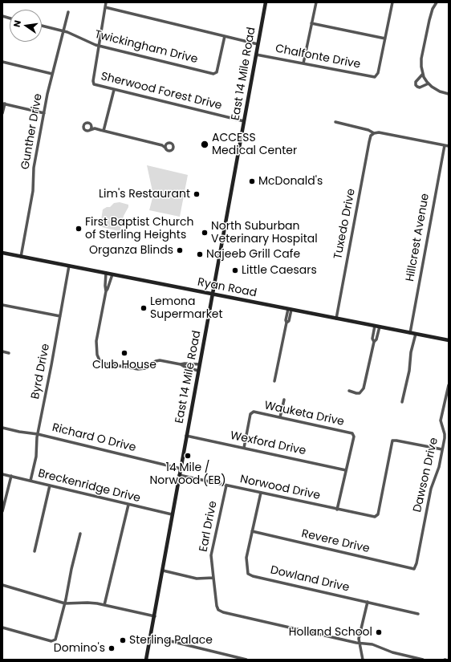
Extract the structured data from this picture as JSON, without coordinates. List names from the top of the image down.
{
  "streets": {
    "main road": ["East 14 Mile Road", "Ryan Road"],
    "street": [
      "Twickingham Drive",
      "Chalfonte Drive",
      "Sherwood Forest Drive",
      "Gunther Drive",
      "Tuxedo Drive",
      "Hillcrest Avenue",
      "Byrd Drive",
      "Wauketa Drive",
      "Richard O Drive",
      "Wexford Drive",
      "Dawson Drive",
      "Breckenridge Drive",
      "Norwood Drive",
      "Earl Drive",
      "Revere Drive",
      "Dowland Drive"
    ]
  },
  "crossings": [
    ["Twickingham Drive", "Sherwood Forest Drive"],
    ["Twickingham Drive", "Gunther Drive"],
    ["Chalfonte Drive", "East 14 Mile Road"],
    ["East 14 Mile Road", "Sherwood Forest Drive"],
    ["East 14 Mile Road", "Ryan Road"],
    ["East 14 Mile Road", "Richard O Drive"],
    ["East 14 Mile Road", "Wexford Drive"],
    ["East 14 Mile Road", "Breckenridge Drive"],
    ["East 14 Mile Road", "Norwood Drive"],
    ["Gunther Drive", "Ryan Road"],
    ["Tuxedo Drive", "Ryan Road"],
    ["Hillcrest Avenue", "Ryan Road"],
    ["Ryan Road", "Byrd Drive"],
    ["Byrd Drive", "Richard O Drive"],
    ["Byrd Drive", "Breckenridge Drive"],
    ["Wauketa Drive", "Wexford Drive"],
    ["Dawson Drive", "Norwood Drive"],
    ["Dawson Drive", "Revere Drive"],
    ["Norwood Drive", "Earl Drive"],
    ["Revere Drive", "Dowland Drive"]
  ],
  "places": [
    "ACCESS Medical Center",
    "McDonald's",
    "Lim's Restaurant",
    "First Baptist Church of Sterling Heights",
    "North Suburban Veterinary Hospital",
    "Organza Blinds",
    "Najeeb Grill Cafe",
    "Little Caesars",
    "Lemona Supermarket",
    "Club House",
    "14 Mile / Norwood (EB)",
    "Holland School",
    "Sterling Palace",
    "Domino's"
  ],
  "north": "left"
}
